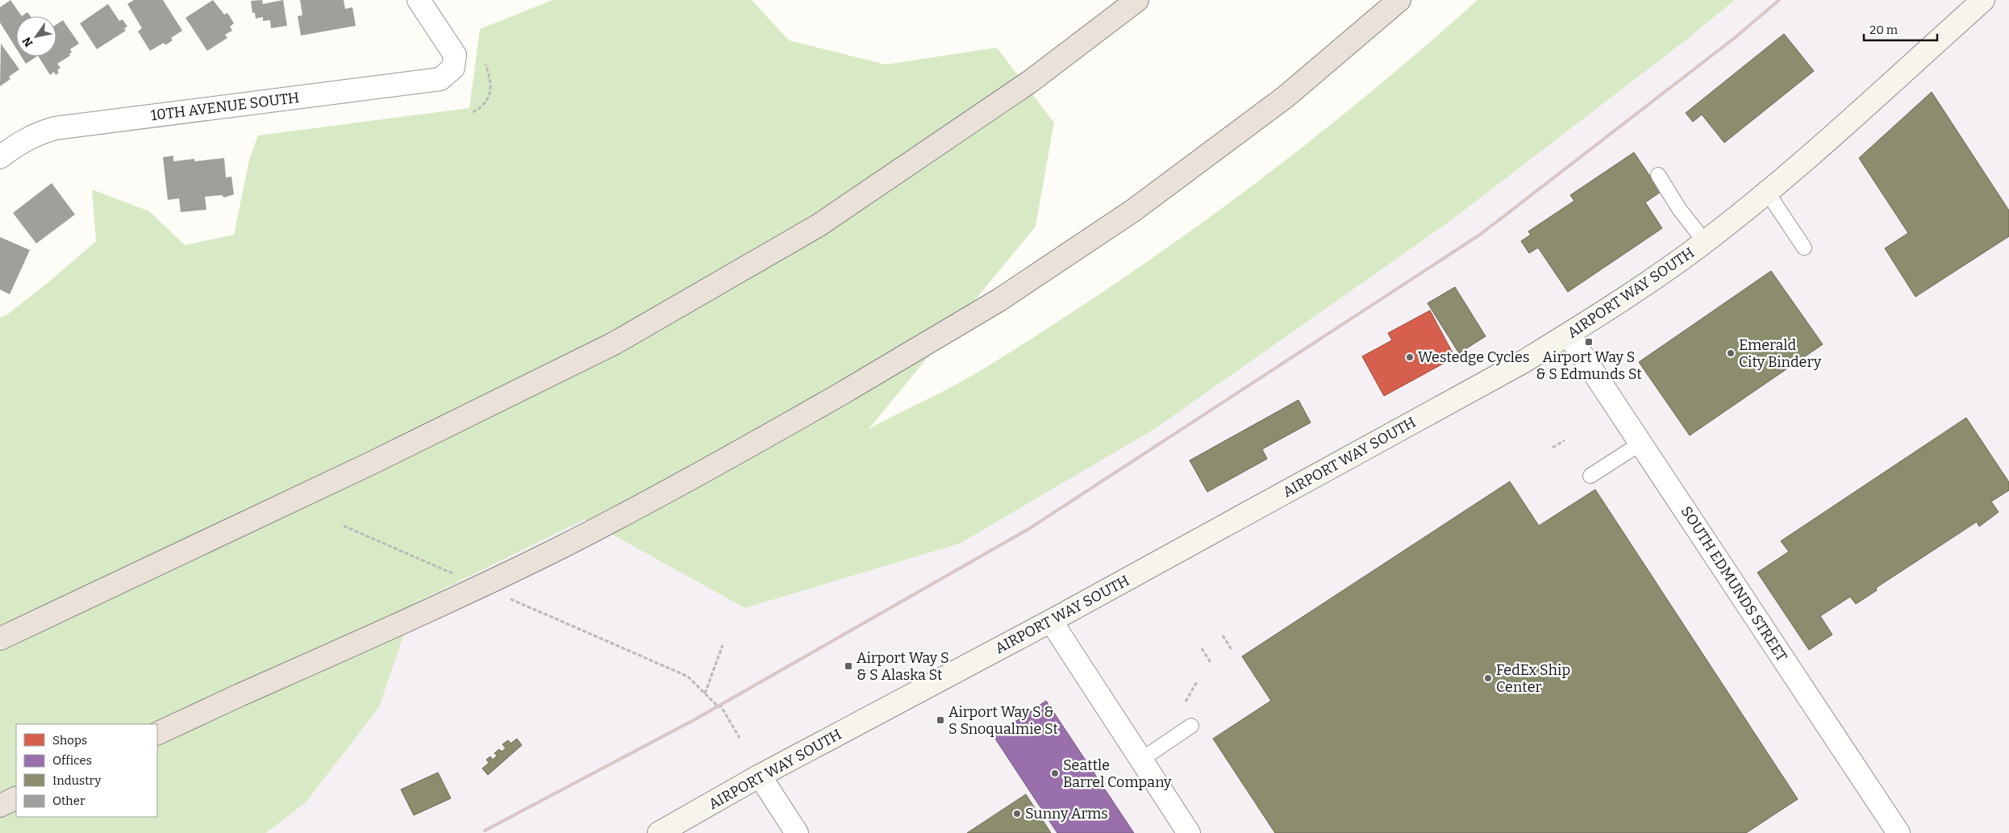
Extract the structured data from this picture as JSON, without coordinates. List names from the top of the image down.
{
  "streets": {
    "main road": ["AIRPORT WAY SOUTH"],
    "street": ["10TH AVENUE SOUTH", "SOUTH EDMUNDS STREET"]
  },
  "crossings": [
    ["AIRPORT WAY SOUTH", "SOUTH EDMUNDS STREET"]
  ],
  "places": {
    "transit": ["Airport Way S & S Edmunds St", "Airport Way S & S Alaska St", "Airport Way S & S Snoqualmie St"],
    "other": [
      "Emerald City Bindery",
      "Westedge Cycles",
      "FedEx Ship Center",
      "Seattle Barrel Company",
      "Sunny Arms"
    ]
  },
  "legend": [
    "Shops",
    "Offices",
    "Industry",
    "Other"
  ],
  "scale_bar": "20 m",
  "north": "bottom left"
}
